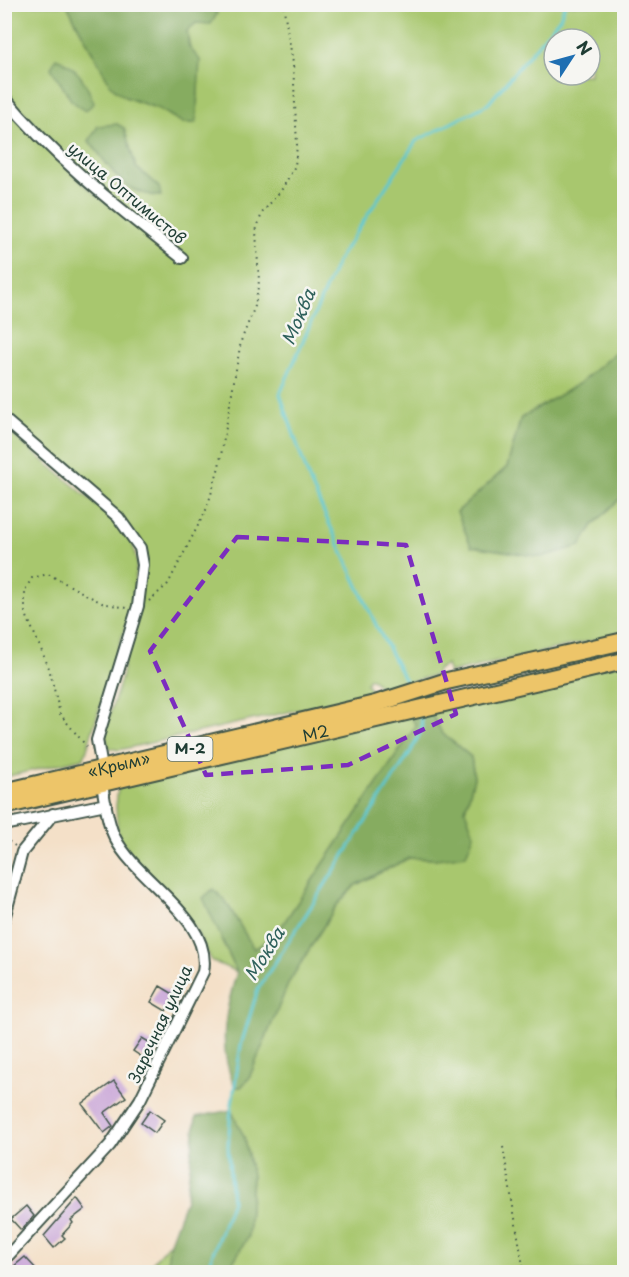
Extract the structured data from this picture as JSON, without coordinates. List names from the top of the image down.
{
  "streets": {
    "highway": ["М2", "М-2", "«Крым»"],
    "street": ["улица Оптимистов", "Заречная улица"]
  },
  "crossings": [
    ["М2", "«Крым»"],
    ["М2", "Заречная улица"],
    ["«Крым»", "Заречная улица"]
  ],
  "water": ["Моква"],
  "north": "top right"
}
